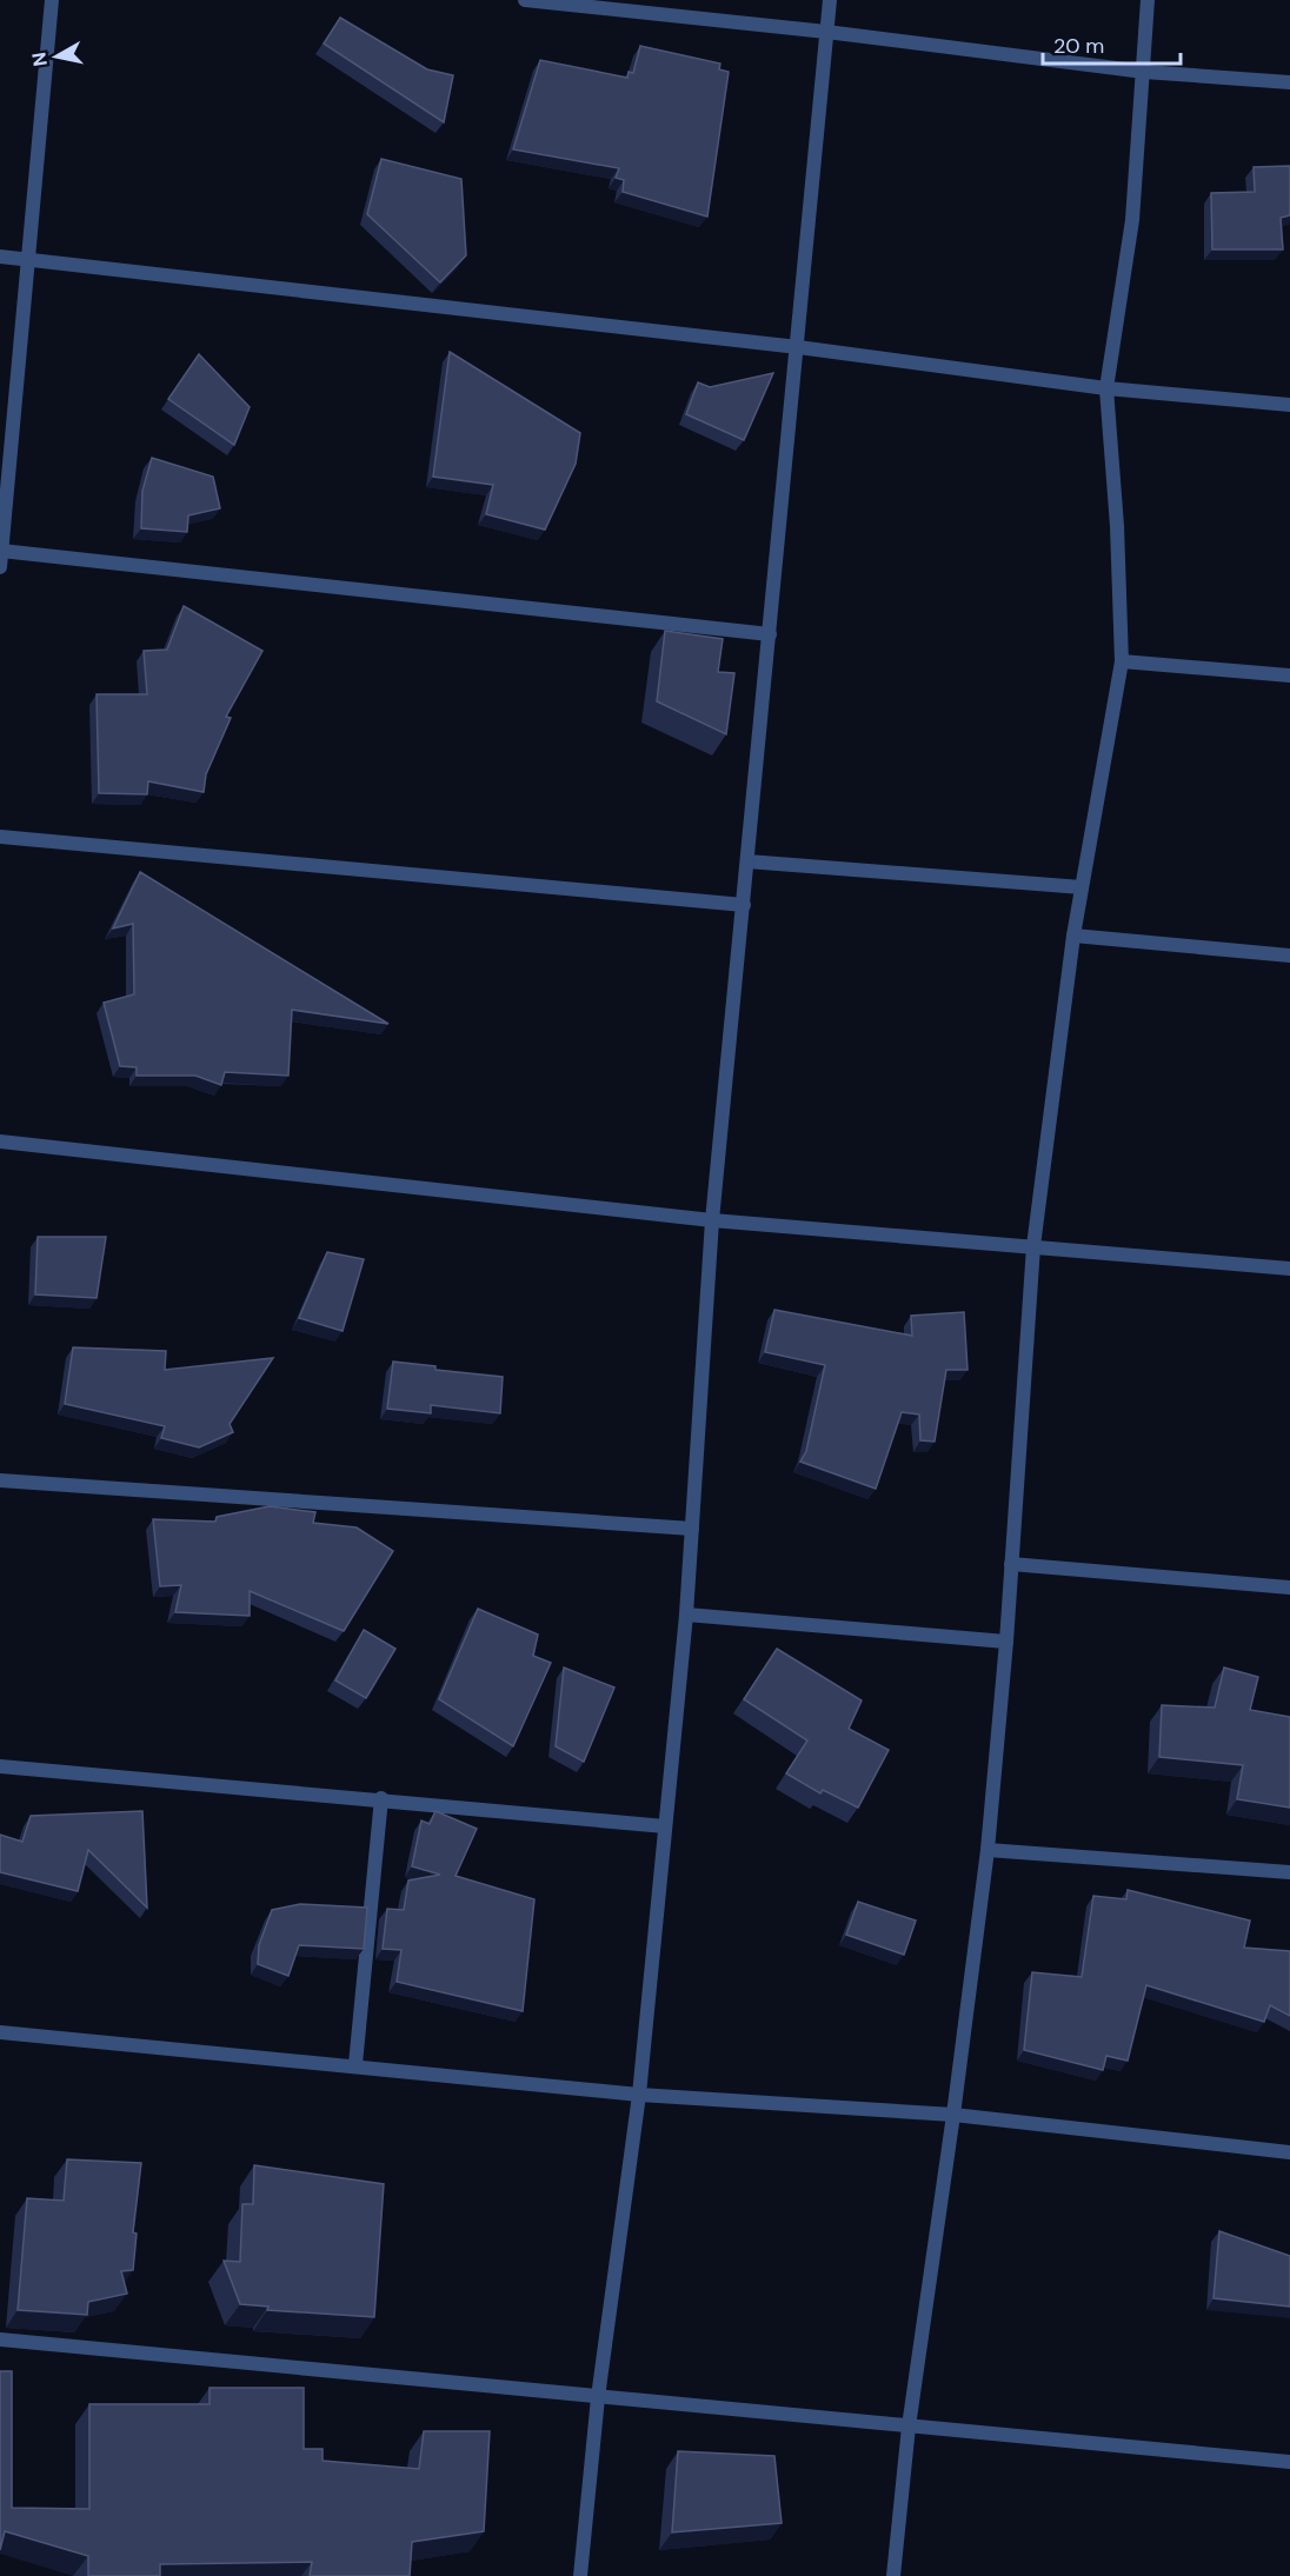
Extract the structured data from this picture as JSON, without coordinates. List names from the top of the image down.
{
  "scale_bar": "20 m",
  "north": "left"
}
